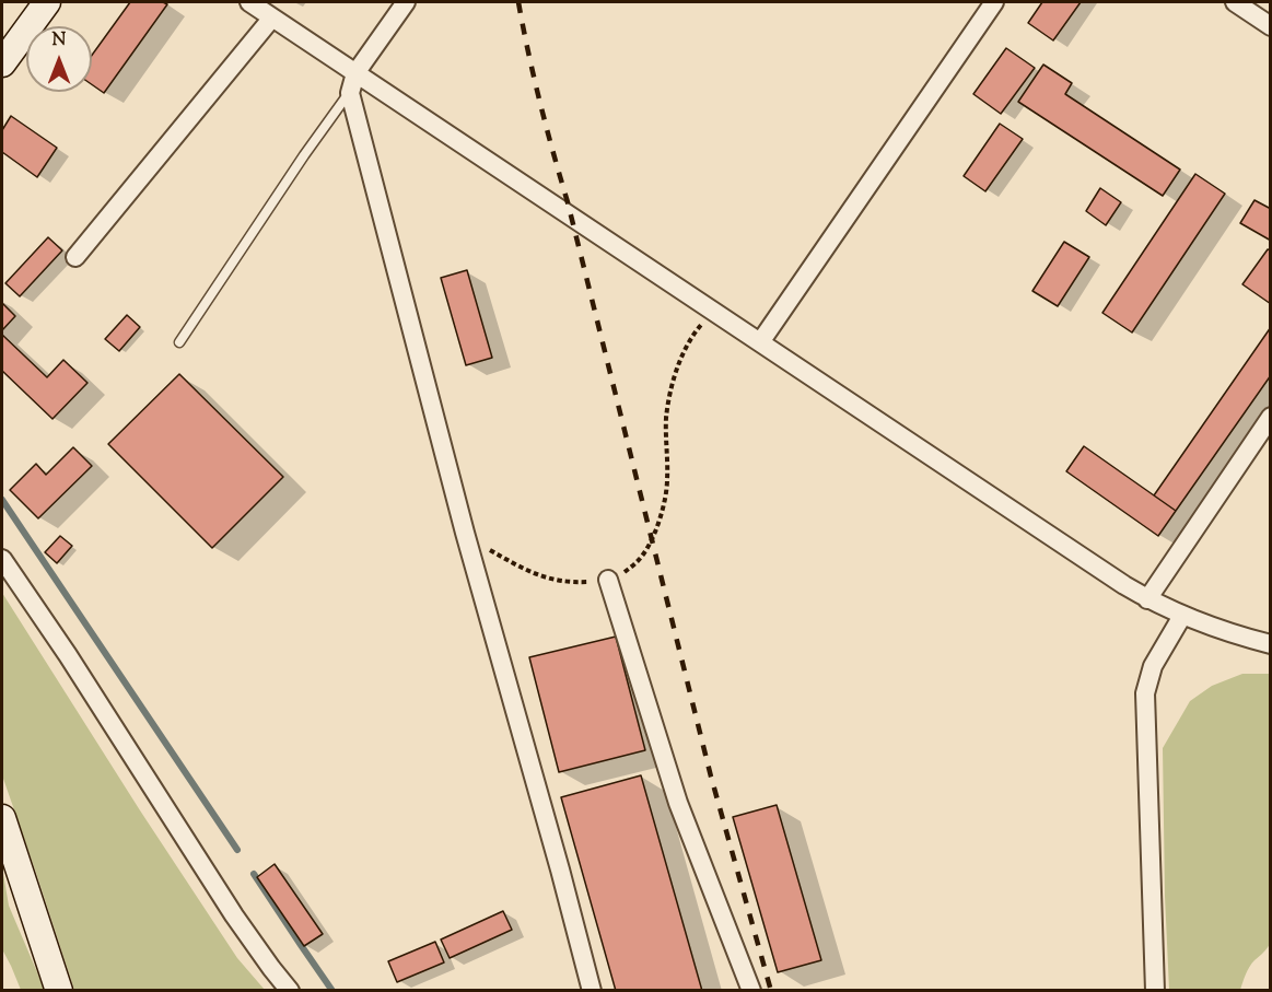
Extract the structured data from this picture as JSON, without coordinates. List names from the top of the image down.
{
  "north": "top"
}
